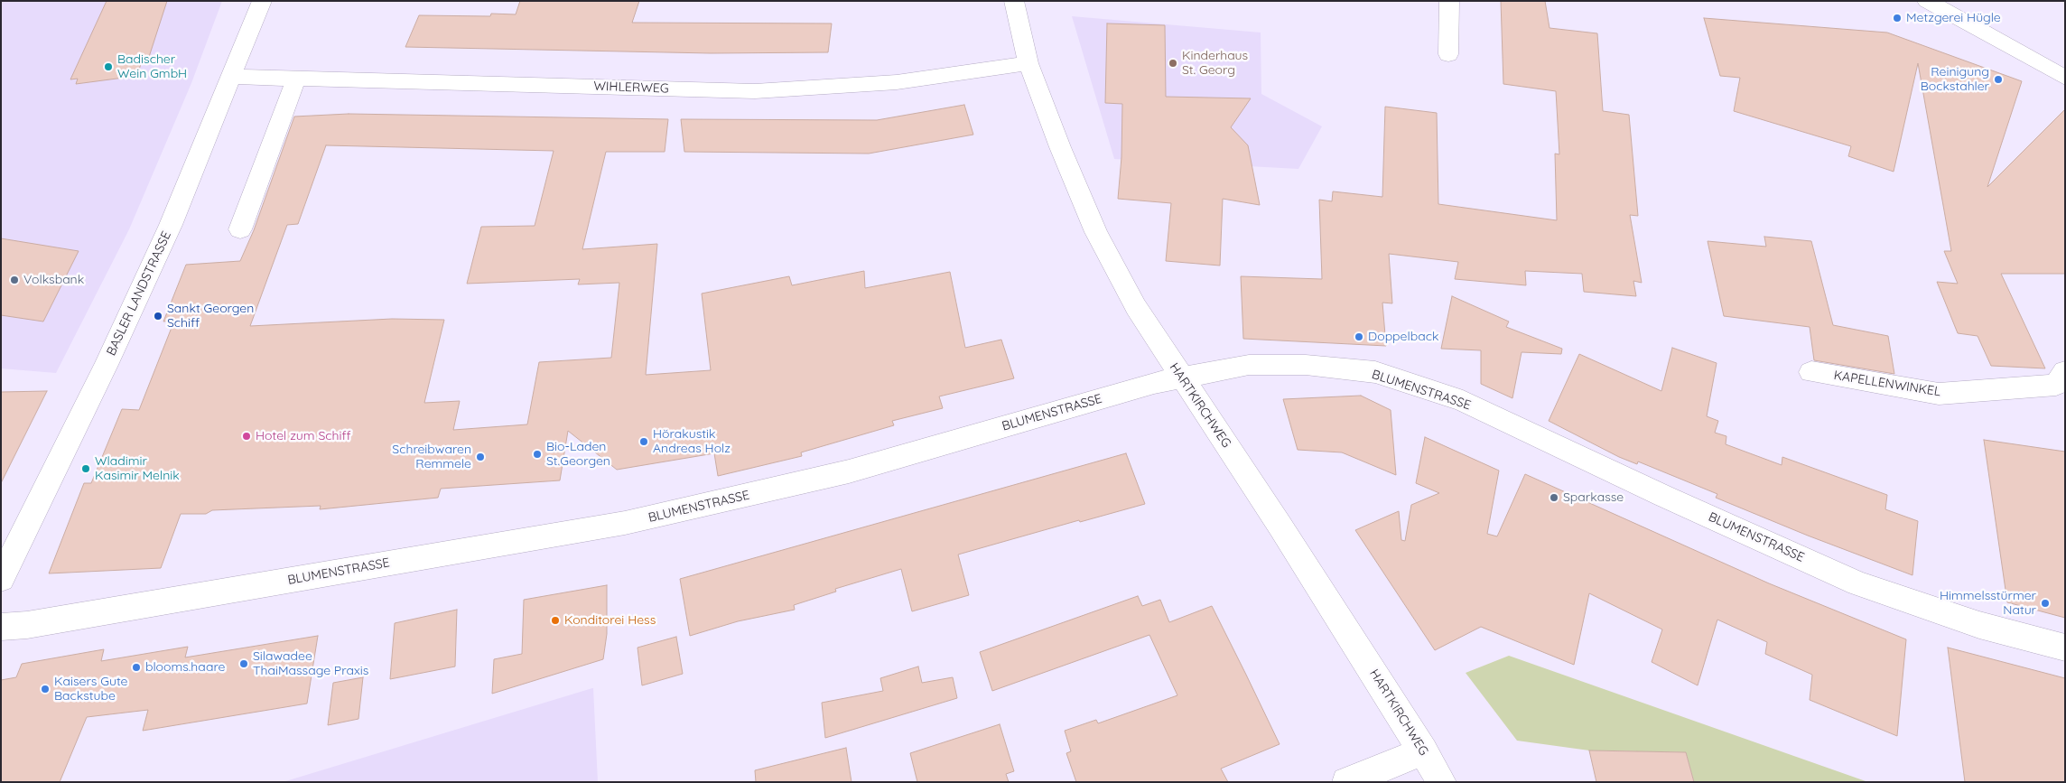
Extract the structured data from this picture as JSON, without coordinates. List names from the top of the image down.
{
  "streets": {
    "street": [
      "WIHLERWEG",
      "BASLER LANDSTRASSE",
      "KAPELLENWINKEL",
      "BLUMENSTRASSE",
      "HARTKIRCHWEG"
    ]
  },
  "crossings": [
    ["WIHLERWEG", "BASLER LANDSTRASSE"],
    ["WIHLERWEG", "HARTKIRCHWEG"],
    ["BLUMENSTRASSE", "HARTKIRCHWEG"]
  ],
  "places": [
    "Metzgerei Hügle",
    "Kinderhaus St. Georg",
    "Badischer Wein GmbH",
    "Reinigung Bockstahler",
    "Volksbank",
    "Sankt Georgen Schiff",
    "Doppelback",
    "Hotel zum Schiff",
    "Hörakustik Andreas Holz",
    "Bio-Laden St.Georgen",
    "Schreibwaren Remmele",
    "Wladimir Kasimir Melnik",
    "Sparkasse",
    "Himmelsstürmer Natur",
    "Konditorei Hess",
    "Silawadee ThaiMassage Praxis",
    "blooms.haare",
    "Kaisers Gute Backstube"
  ]
}
